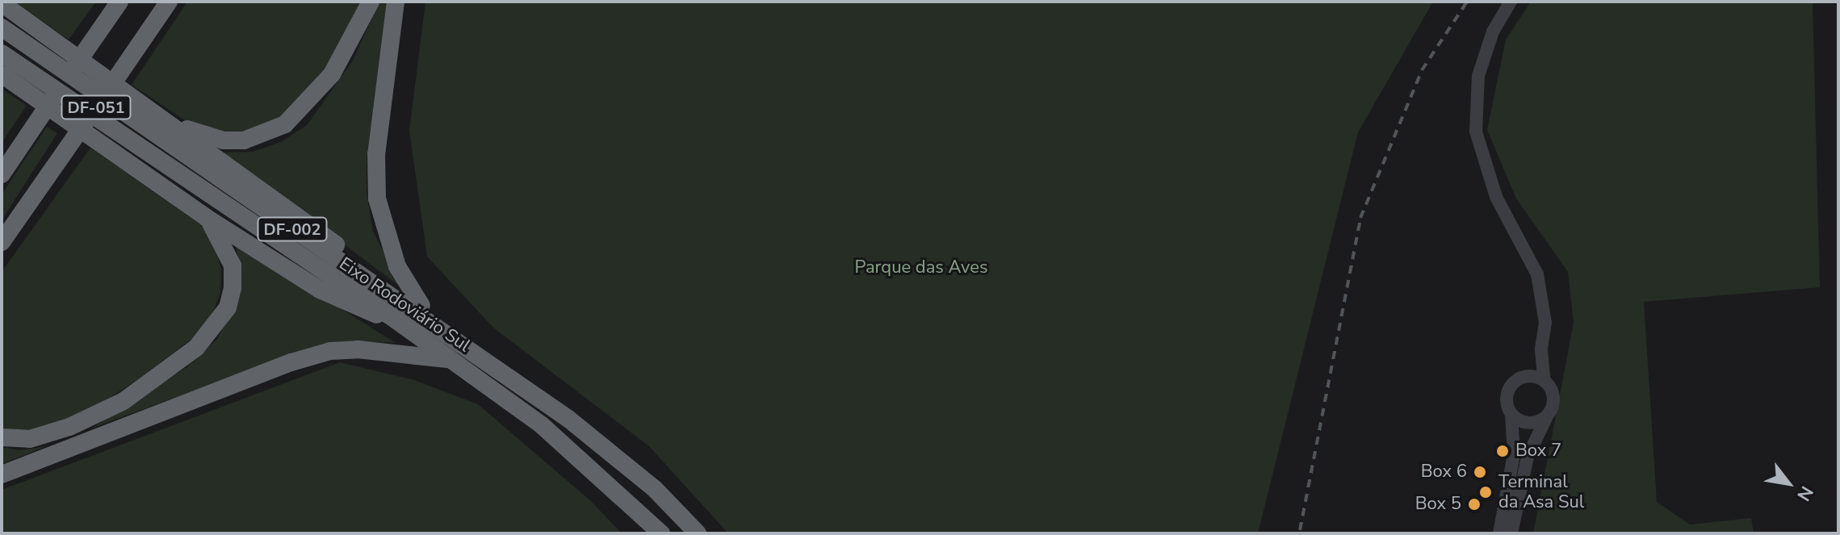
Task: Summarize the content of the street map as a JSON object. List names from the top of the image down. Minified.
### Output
{"streets":{"highway":["DF-051","DF-002","Eixo Rodoviário Sul"]},"parks":["Parque das Aves"],"places":["Box 7","Box 6","Terminal da Asa Sul","Box 5"],"north":"bottom right"}
